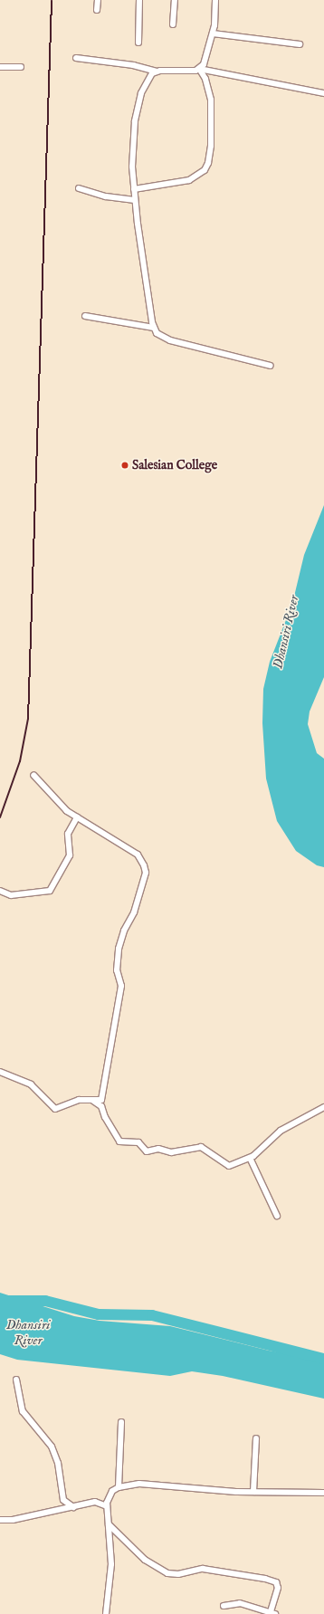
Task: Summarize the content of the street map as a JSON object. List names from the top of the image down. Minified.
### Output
{"water":["Dhansiri River"],"places":["Salesian College"]}
